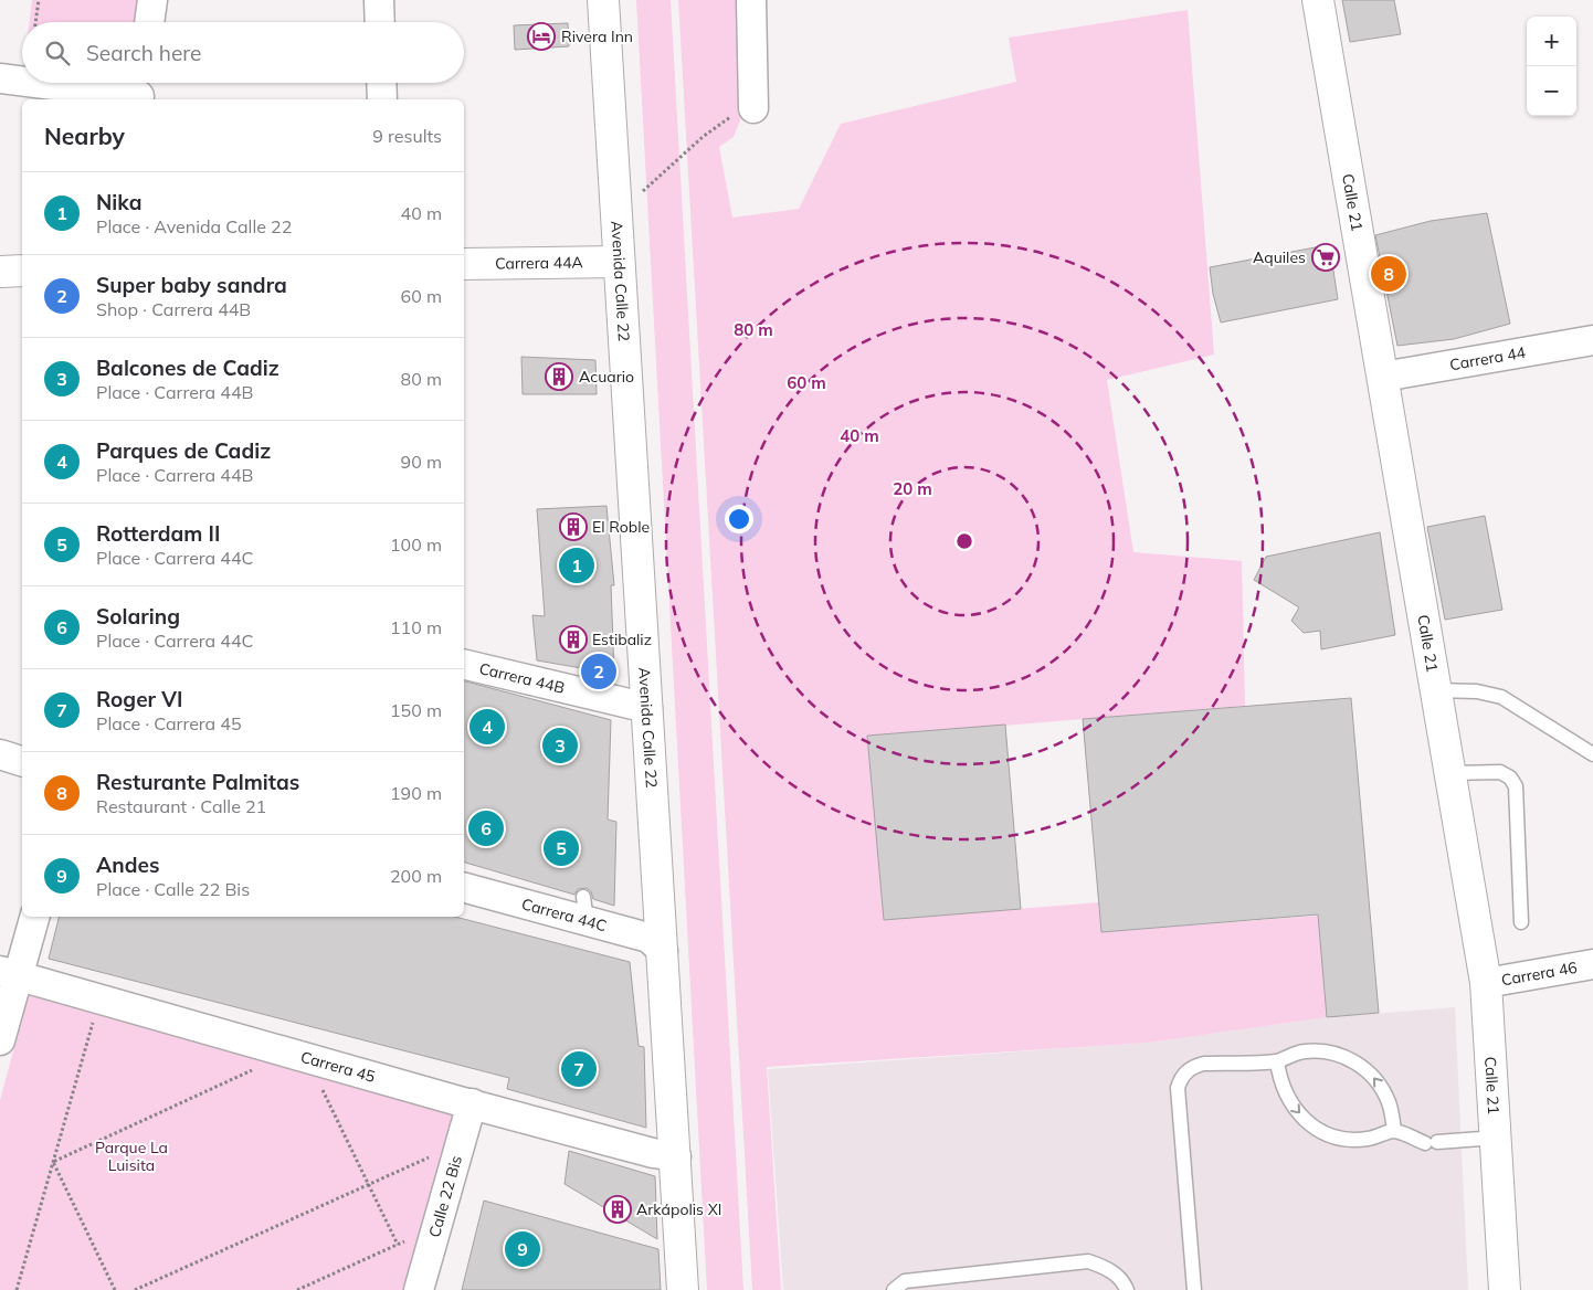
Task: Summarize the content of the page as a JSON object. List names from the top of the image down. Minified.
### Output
{"streets":{"street":["Calle 21","Carrera 44A","Avenida Calle 22","Carrera 44","Carrera 44B","Carrera 44C","Carrera 46","Carrera 45","Calle 22 Bis"]},"crossings":[["Calle 21","Carrera 44"],["Calle 21","Carrera 46"],["Carrera 44A","Avenida Calle 22"],["Avenida Calle 22","Carrera 44B"],["Avenida Calle 22","Carrera 44C"],["Avenida Calle 22","Carrera 45"],["Carrera 45","Calle 22 Bis"]],"parks":["Parque La Luisita"],"places":{"hotel":["Rivera Inn"],"supermarket":["Aquiles"],"building":["Acuario","El Roble","Estibaliz","Arkápolis XI"]},"page":{"map_buttons":["+","−"],"search":"Search here","heading":["Nearby","9 results"],"list":[{"mark":"1","name":"Nika","note":"Place · Avenida Calle 22","value":"40 m"},{"mark":"2","name":"Super baby sandra","note":"Shop · Carrera 44B","value":"60 m"},{"mark":"3","name":"Balcones de Cadiz","note":"Place · Carrera 44B","value":"80 m"},{"mark":"4","name":"Parques de Cadiz","note":"Place · Carrera 44B","value":"90 m"},{"mark":"5","name":"Rotterdam II","note":"Place · Carrera 44C","value":"100 m"},{"mark":"6","name":"Solaring","note":"Place · Carrera 44C","value":"110 m"},{"mark":"7","name":"Roger VI","note":"Place · Carrera 45","value":"150 m"},{"mark":"8","name":"Resturante Palmitas","note":"Restaurant · Calle 21","value":"190 m"},{"mark":"9","name":"Andes","note":"Place · Calle 22 Bis","value":"200 m"}],"pins":["8","1","2","4","3","6","5","7","9"]},"rings":["80 m","60 m","40 m","20 m"]}
